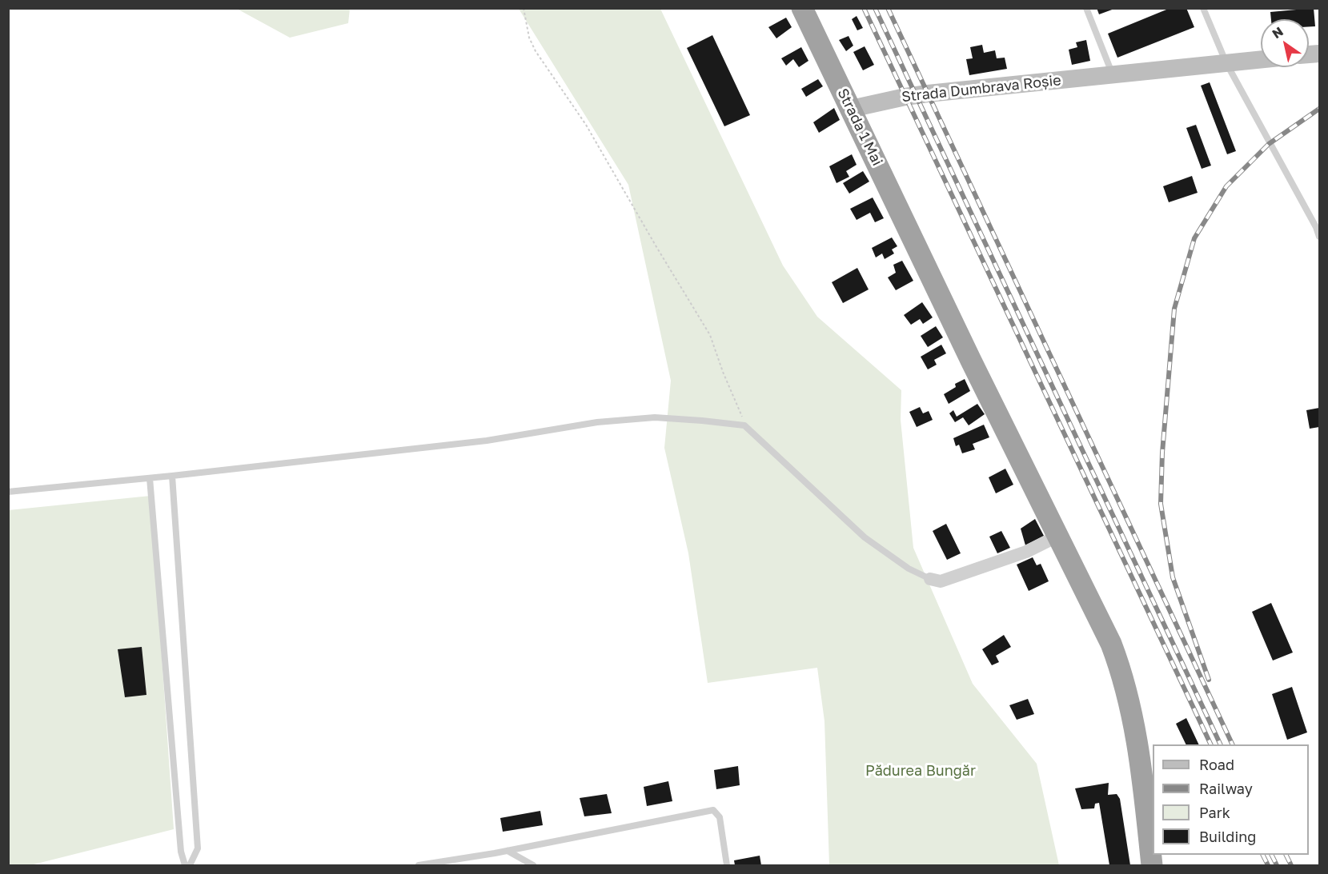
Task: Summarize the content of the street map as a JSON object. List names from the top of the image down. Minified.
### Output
{"streets":{"highway":["Strada 1 Mai"],"main road":["Strada Dumbrava Roșie"]},"crossings":[["Strada Dumbrava Roșie","Strada 1 Mai"]],"parks":["Pădurea Bungăr"],"legend":["Road","Railway","Park","Building"],"north":"top left"}
